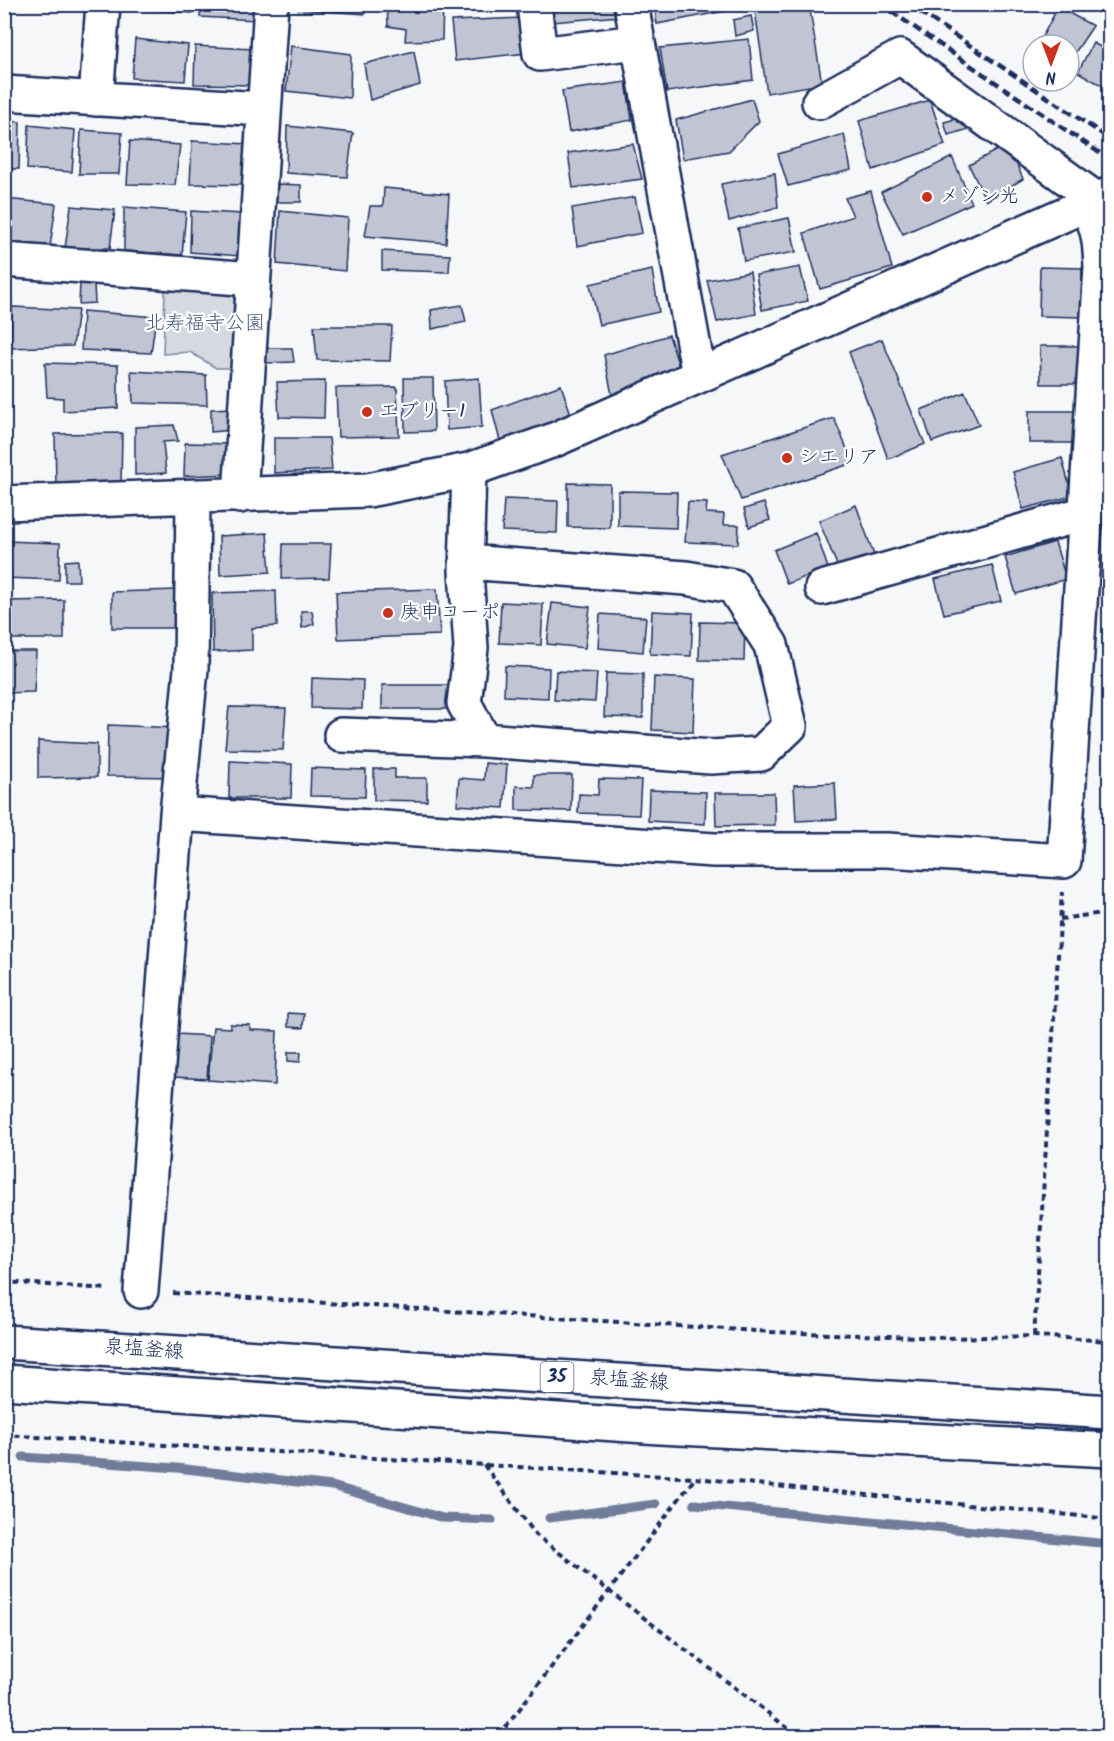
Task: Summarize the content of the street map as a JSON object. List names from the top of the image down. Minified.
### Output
{"streets":{"street":["泉塩釜線","35"]},"parks":["北寿福寺公園"],"places":["メゾン光","エブリー1","シエリア","庚申コーポ"],"north":"bottom"}
